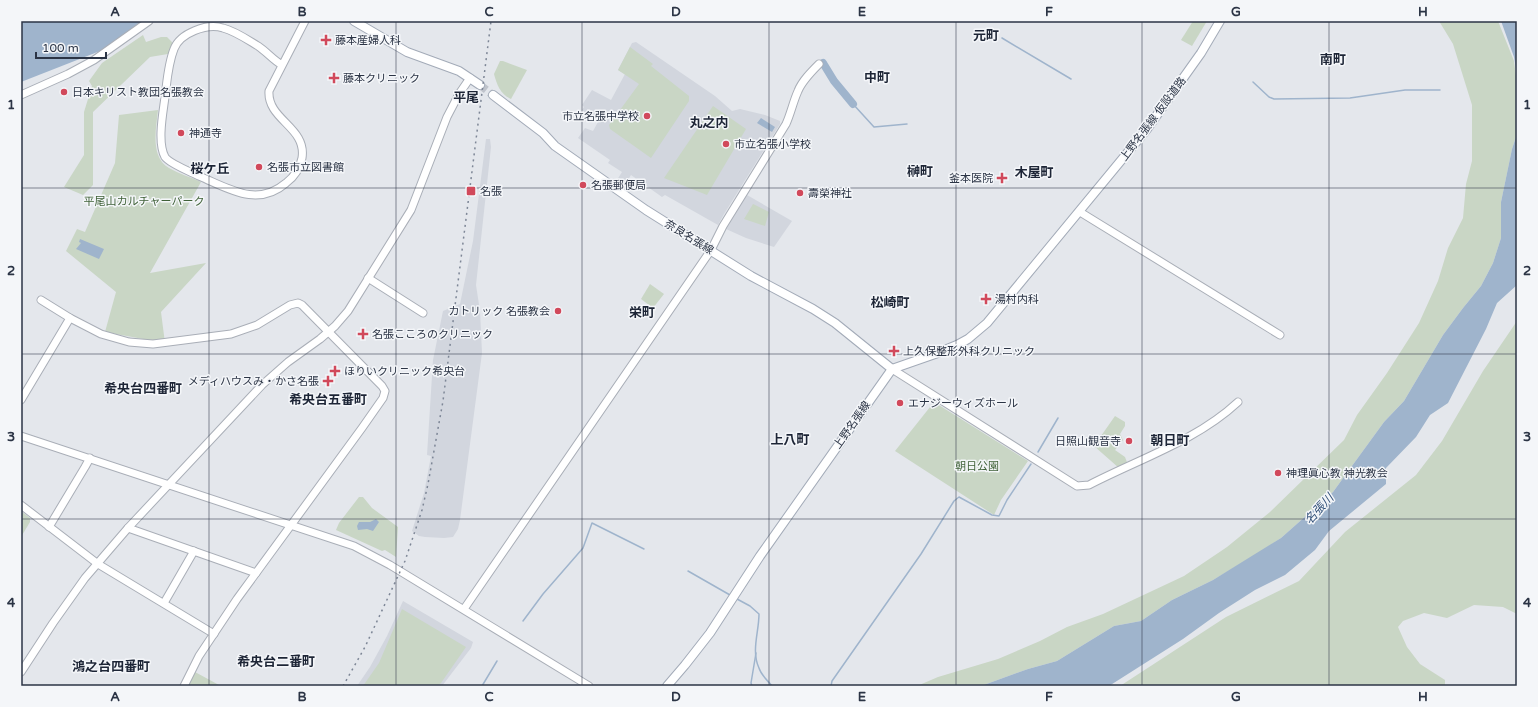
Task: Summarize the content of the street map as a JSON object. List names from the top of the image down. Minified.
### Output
{"streets":{"main road":["上野名張線 仮設道路","奈良名張線","上野名張線"]},"crossings":[["奈良名張線","上野名張線"]],"districts":["元町","南町","中町","平尾","丸之内","桜ケ丘","榊町","木屋町","松崎町","栄町","希央台四番町","希央台五番町","上八町","朝日町","希央台二番町","鴻之台四番町"],"water":["名張川"],"parks":["平尾山カルチャーパーク","朝日公園"],"places":{"health":["藤本産婦人科","藤本クリニック","釜本医院","湯村内科","名張こころのクリニック","上久保整形外科クリニック","ほりいクリニック希央台","メディハウスみ・かさ名張"],"other":["日本キリスト教団名張教会","市立名張中学校","神通寺","市立名張小学校","名張市立図書館","名張郵便局","壽榮神社","カトリック 名張教会","エナジーウィズホール","日照山観音寺","神理眞心教 神光教会"],"transit":["名張"]},"scale_bar":"100 m","grid":{"columns":["A","B","C","D","E","F","G","H"],"rows":["1","2","3","4"]}}
